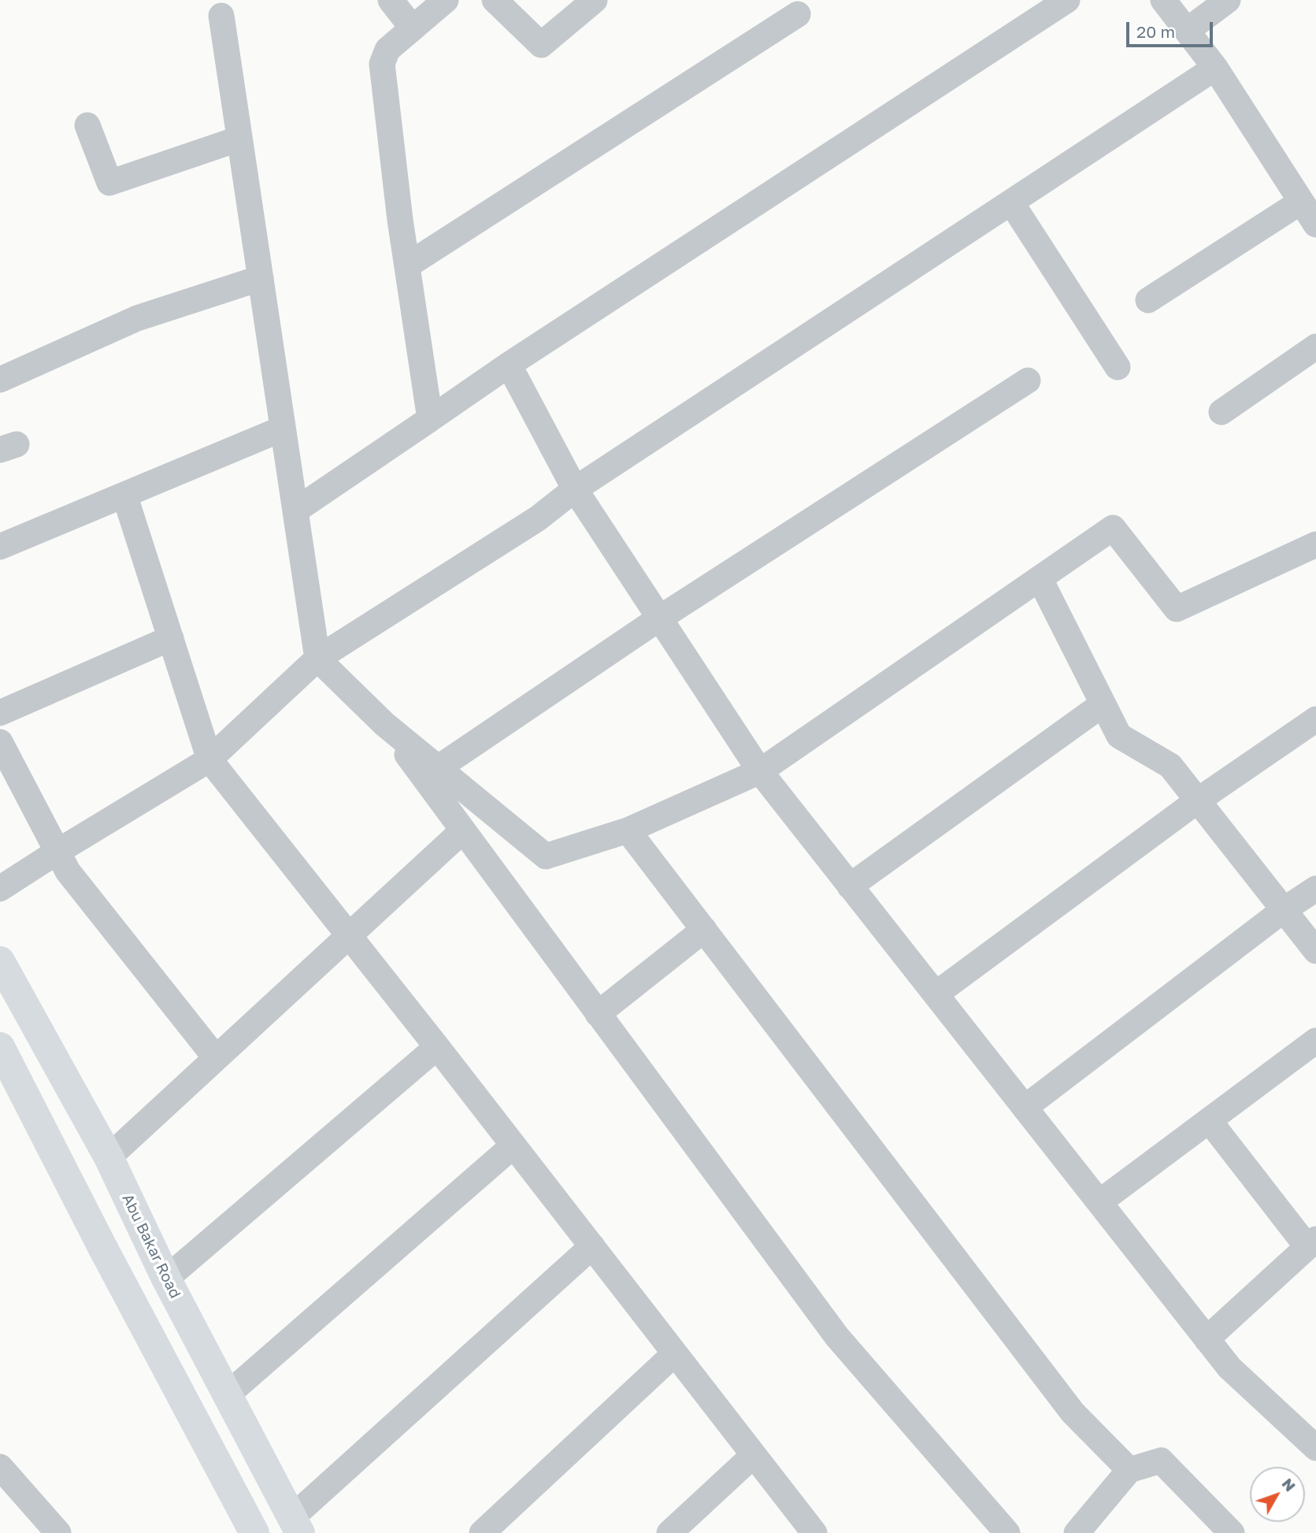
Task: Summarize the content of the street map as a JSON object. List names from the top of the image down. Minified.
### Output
{"streets":{"main road":["Abu Bakar Road"]},"scale_bar":"20 m","north":"top right"}
